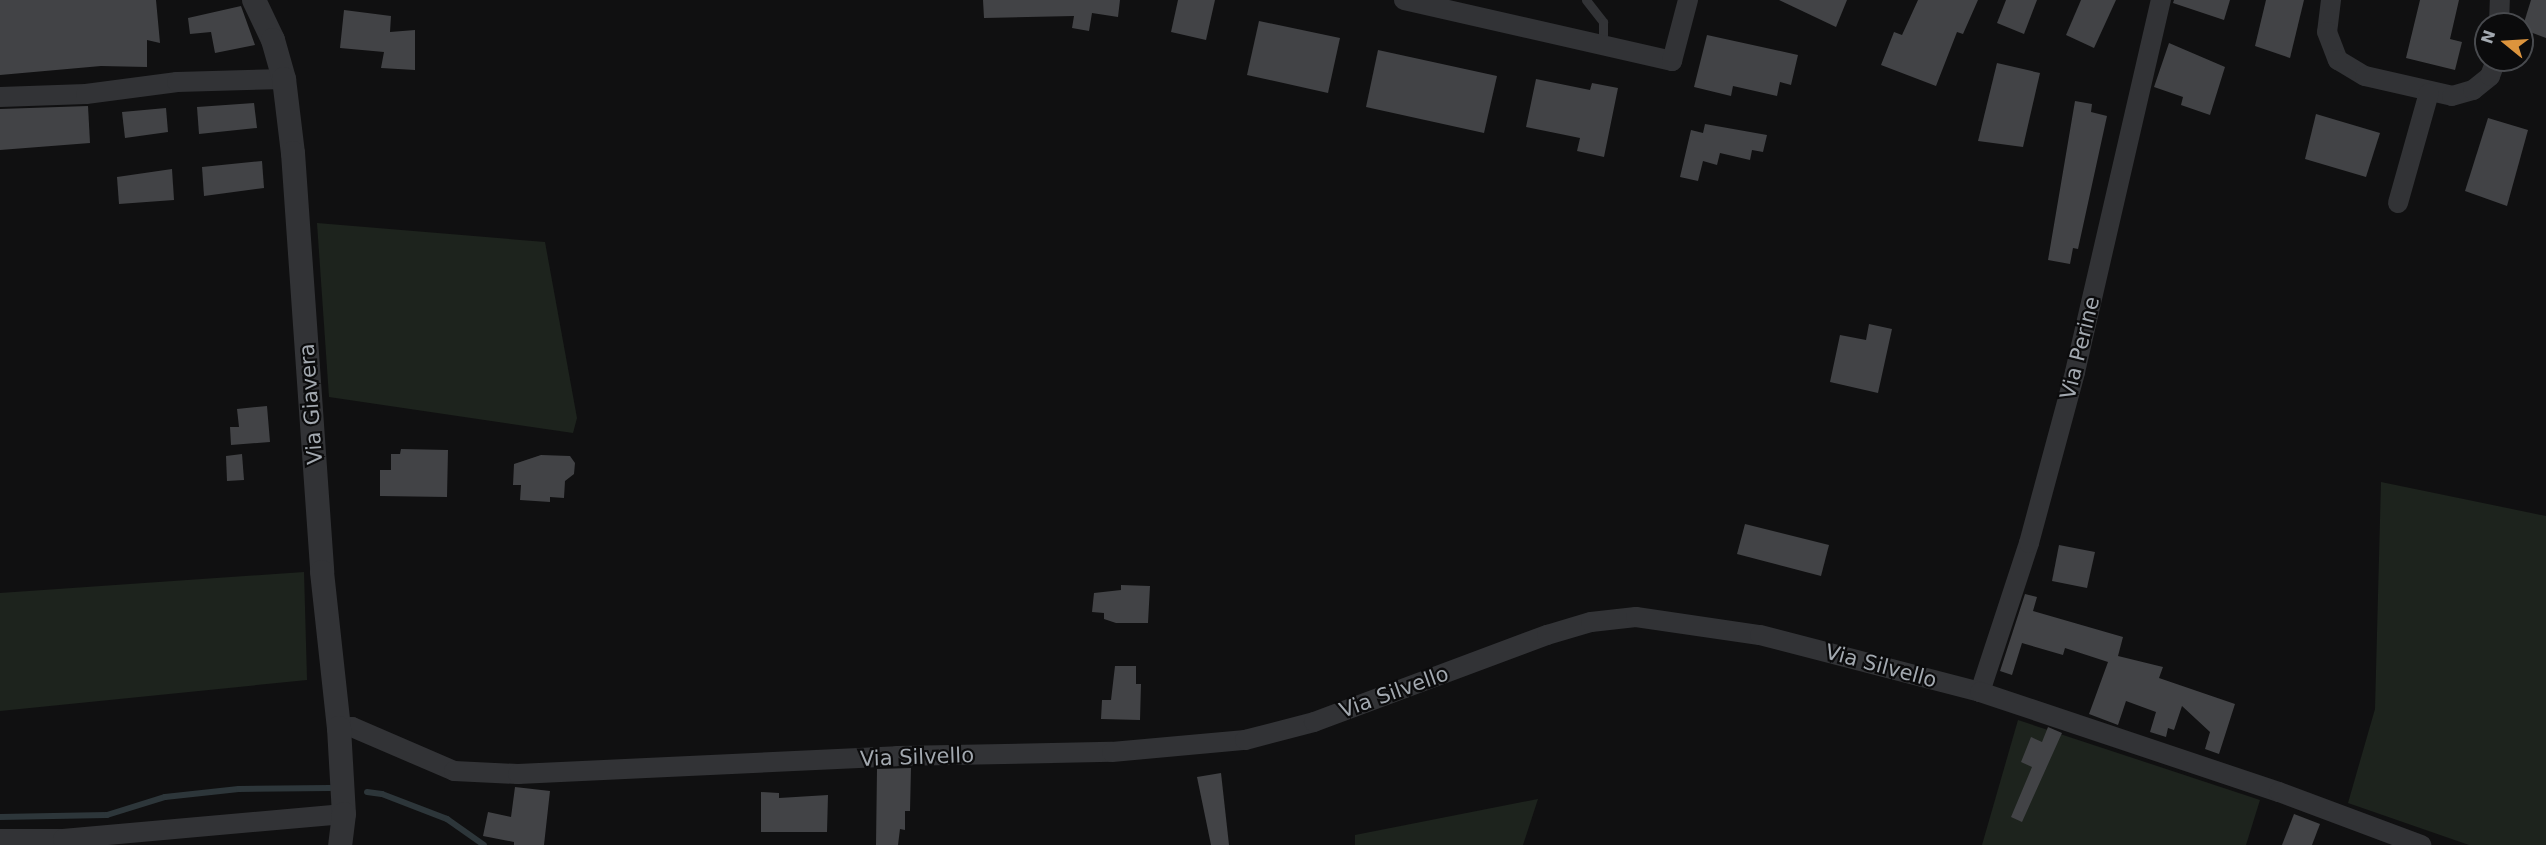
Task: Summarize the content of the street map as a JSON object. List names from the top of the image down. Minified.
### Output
{"streets":{"street":["Via Perine","Via Giavera","Via Silvello"]},"crossings":[["Via Perine","Via Silvello"],["Via Giavera","Via Silvello"]],"north":"left"}
